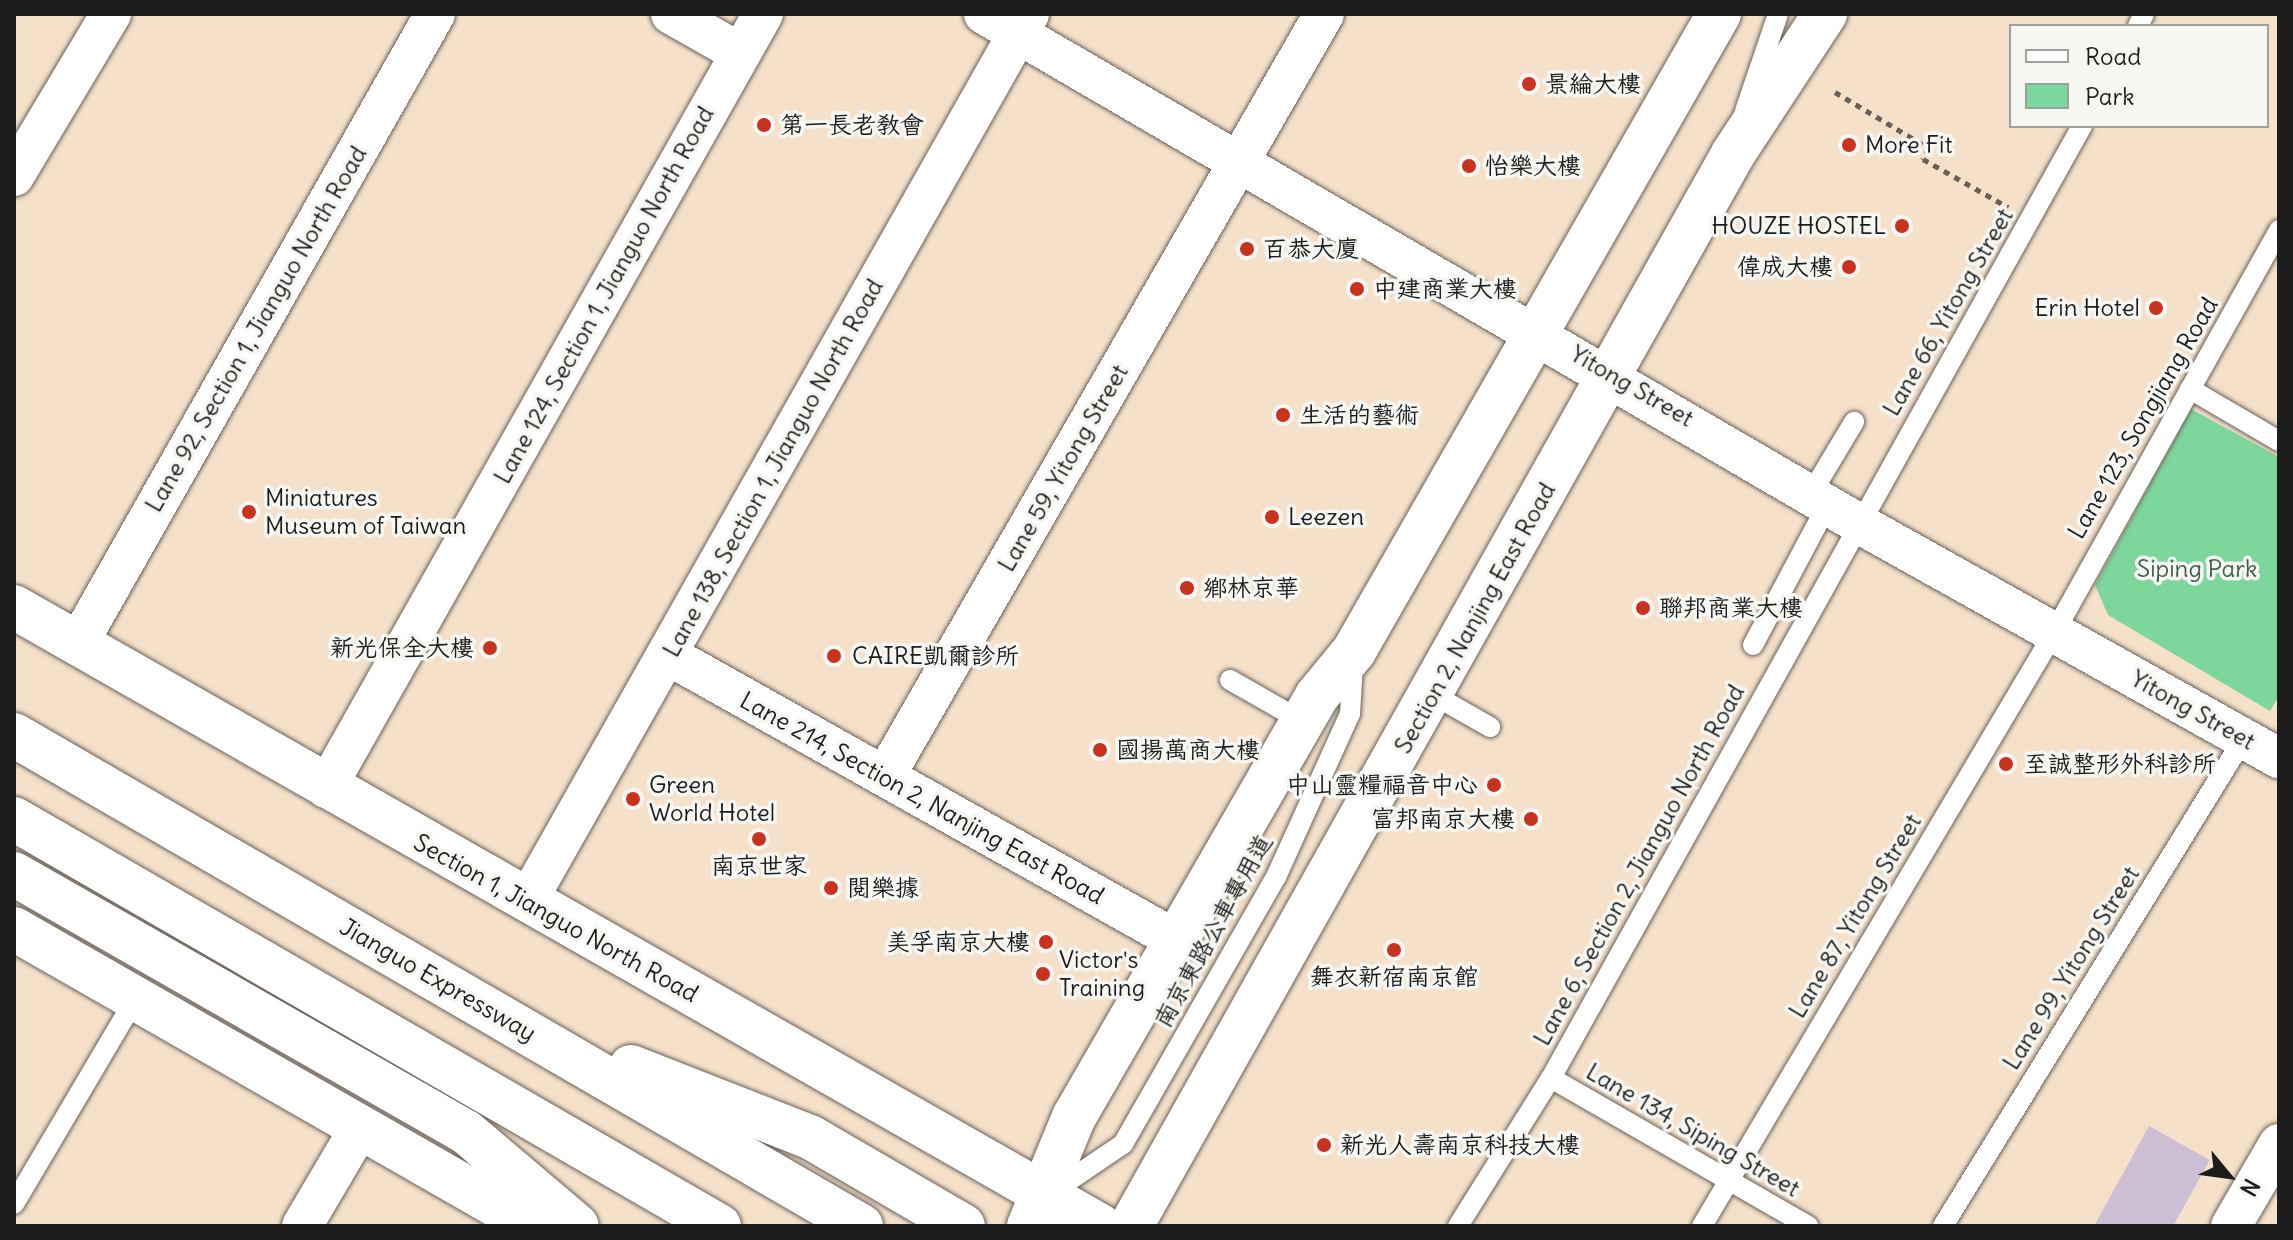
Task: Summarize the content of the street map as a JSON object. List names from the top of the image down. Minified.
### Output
{"streets":{"main road":["Section 2, Nanjing East Road","Section 1, Jianguo North Road","Jianguo Expressway"],"street":["Lane 124, Section 1, Jianguo North Road","Lane 92, Section 1, Jianguo North Road","Yitong Street","Lane 138, Section 1, Jianguo North Road","Lane 59, Yitong Street","Lane 214, Section 2, Nanjing East Road"],"lane":["Lane 66, Yitong Street","Lane 123, Songjiang Road","Lane 6, Section 2, Jianguo North Road","Lane 87, Yitong Street","南京東路公車專用道","Lane 99, Yitong Street","Lane 134, Siping Street"]},"crossings":[["Lane 124, Section 1, Jianguo North Road","Section 1, Jianguo North Road"],["Lane 66, Yitong Street","Yitong Street"],["Lane 66, Yitong Street","Lane 6, Section 2, Jianguo North Road"],["Lane 92, Section 1, Jianguo North Road","Section 1, Jianguo North Road"],["Yitong Street","Lane 123, Songjiang Road"],["Yitong Street","Lane 138, Section 1, Jianguo North Road"],["Yitong Street","Lane 59, Yitong Street"],["Yitong Street","Section 2, Nanjing East Road"],["Yitong Street","Lane 6, Section 2, Jianguo North Road"],["Yitong Street","Lane 87, Yitong Street"],["Yitong Street","Lane 99, Yitong Street"],["Lane 123, Songjiang Road","Lane 87, Yitong Street"],["Lane 138, Section 1, Jianguo North Road","Lane 214, Section 2, Nanjing East Road"],["Lane 138, Section 1, Jianguo North Road","Section 1, Jianguo North Road"],["Lane 59, Yitong Street","Lane 214, Section 2, Nanjing East Road"],["Lane 6, Section 2, Jianguo North Road","Lane 134, Siping Street"],["Lane 87, Yitong Street","Lane 134, Siping Street"],["Section 1, Jianguo North Road","南京東路公車專用道"]],"parks":["Siping Park"],"places":["景綸大樓","第一長老教會","More Fit","怡樂大樓","HOUZE HOSTEL","百恭大廈","偉成大樓","中建商業大樓","Erin Hotel","生活的藝術","Miniatures Museum of Taiwan","Leezen","鄉林京華","聯邦商業大樓","新光保全大樓","CAIRE凱爾診所","國揚萬商大樓","至誠整形外科診所","中山靈糧福音中心","Green World Hotel","富邦南京大樓","南京世家","閱樂據","美孚南京大樓","舞衣新宿南京館","Victor's Training","新光人壽南京科技大樓"],"legend":["Road","Park"],"north":"bottom right"}
